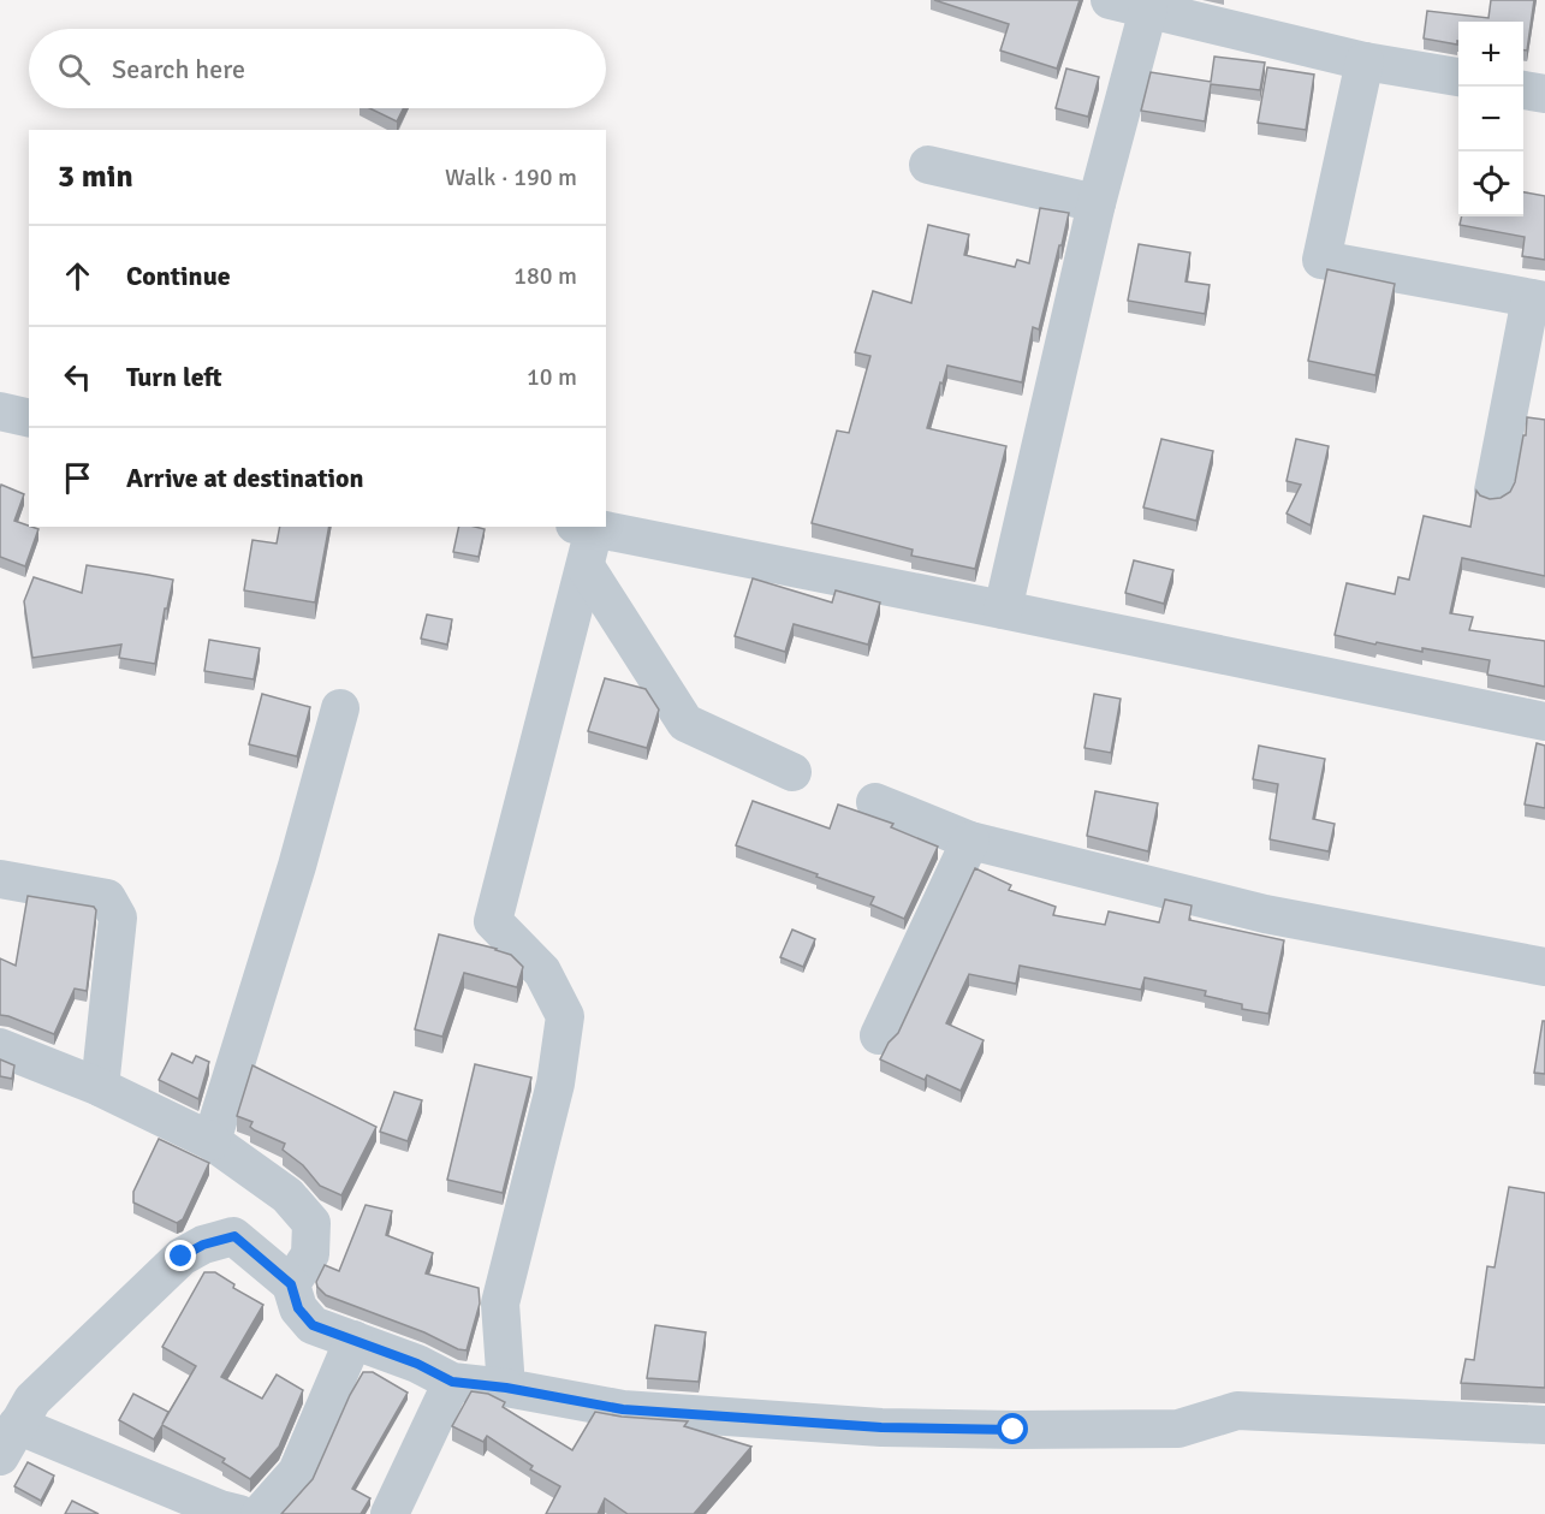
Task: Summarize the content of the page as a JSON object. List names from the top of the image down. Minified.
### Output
{"page":{"map_buttons":["+","−"],"search":"Search here","heading":["3 min","Walk · 190 m"],"list":[["Continue","180 m"],["Turn left","10 m"],"Arrive at destination"]}}
